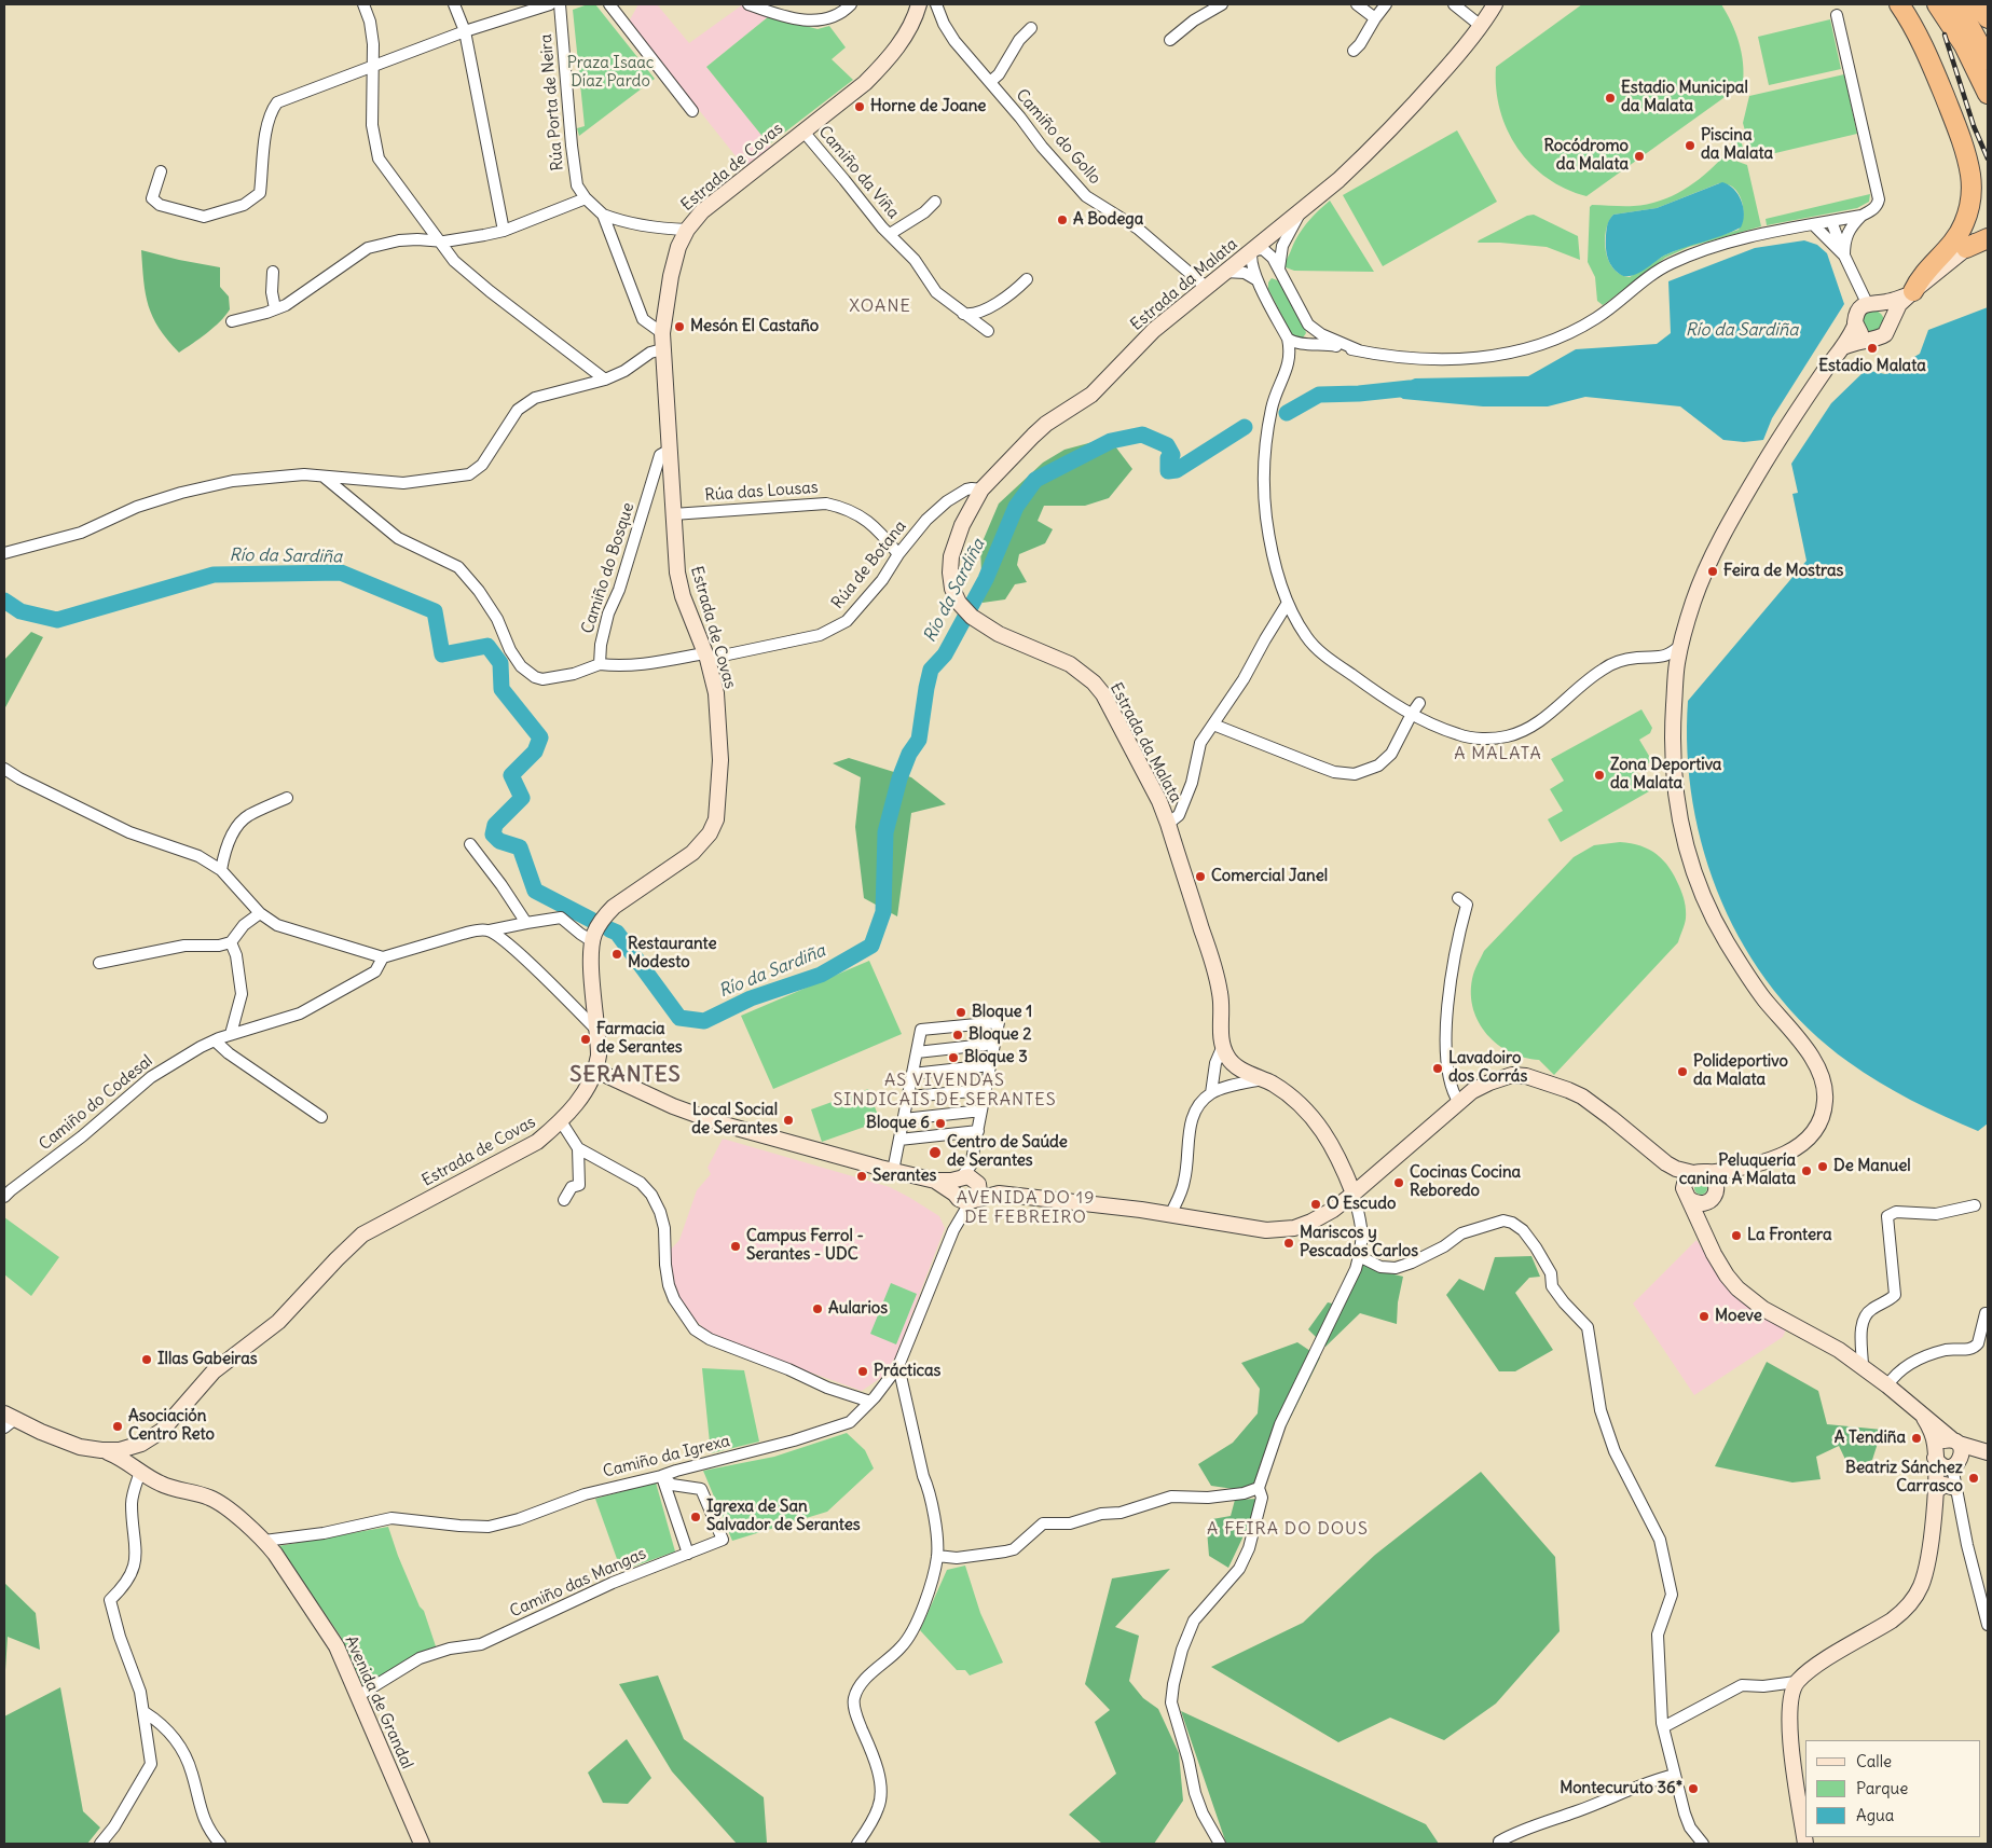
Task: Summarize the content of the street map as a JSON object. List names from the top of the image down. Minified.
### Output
{"streets":{"main road":["Estrada de Covas","Estrada da Malata","Avenida de Grandal"],"street":["Rúa Porta de Neira","Camiño do Gollo","Camiño da Viña","Rúa das Lousas","Rúa de Botana","Camiño do Bosque","Camiño do Codesal","Camiño da Igrexa","Camiño das Mangas"]},"crossings":[["Rúa Porta de Neira","Estrada de Covas"],["Camiño do Gollo","Estrada da Malata"],["Estrada de Covas","Camiño da Viña"],["Estrada de Covas","Rúa das Lousas"],["Estrada de Covas","Rúa de Botana"],["Estrada de Covas","Camiño do Bosque"],["Estrada de Covas","Avenida de Grandal"],["Estrada da Malata","Rúa de Botana"],["Rúa das Lousas","Rúa de Botana"],["Camiño da Igrexa","Camiño das Mangas"],["Camiño da Igrexa","Avenida de Grandal"],["Camiño das Mangas","Avenida de Grandal"]],"districts":["XOANE","A MALATA","SERANTES","AS VIVENDAS SINDICAIS DE SERANTES","AVENIDA DO 19 DE FEBREIRO","A FEIRA DO DOUS"],"water":["Río da Sardiña"],"parks":["Praza Isaac Díaz Pardo"],"places":["Estadio Municipal da Malata","Horne de Joane","Piscina da Malata","Rocódromo da Malata","A Bodega","Mesón El Castaño","Estadio Malata","Feira de Mostras","Zona Deportiva da Malata","Comercial Janel","Restaurante Modesto","Bloque 1","Bloque 2","Farmacia de Serantes","Bloque 3","Lavadoiro dos Corrás","Polideportivo da Malata","Local Social de Serantes","Bloque 6","Centro de Saúde de Serantes","De Manuel","Peluquería canina A Malata","Serantes","Cocinas Cocina Reboredo","O Escudo","La Frontera","Mariscos y Pescados Carlos","Campus Ferrol - Serantes - UDC","Aularios","Moeve","Illas Gabeiras","Prácticas","Asociación Centro Reto","A Tendiña","Beatriz Sánchez Carrasco","Igrexa de San Salvador de Serantes","Montecuruto 36*"],"legend":["Calle","Parque","Agua"]}
